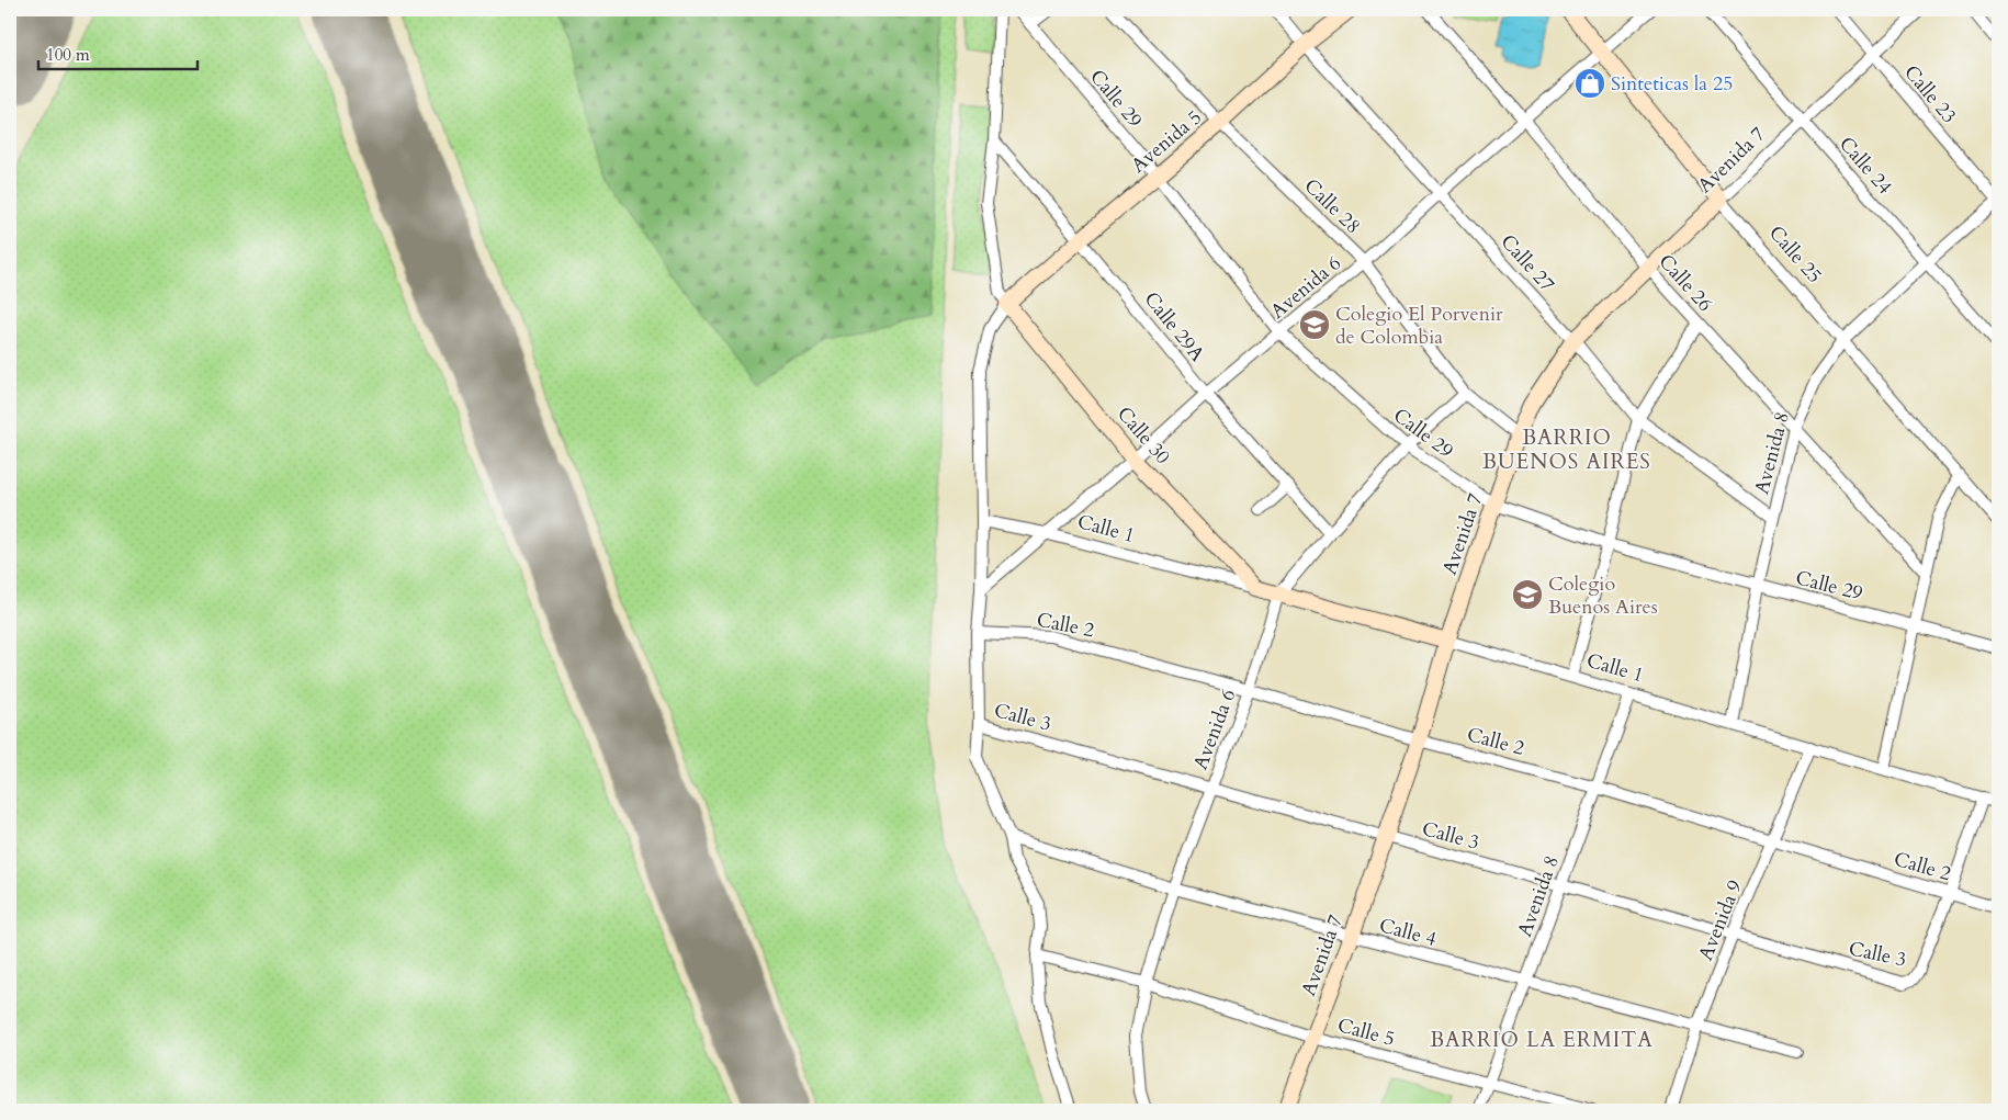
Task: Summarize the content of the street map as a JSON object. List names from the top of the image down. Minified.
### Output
{"streets":{"street":["Calle 23","Calle 29","Avenida 5","Avenida 7","Calle 24","Calle 28","Calle 25","Calle 27","Calle 26","Avenida 6","Calle 29A","Calle 30","Avenida 8","Calle 1","Calle 2","Calle 3","Avenida 9","Calle 4","Calle 5"]},"crossings":[["Calle 23","Avenida 7"],["Calle 23","Avenida 8"],["Calle 29","Avenida 5"],["Calle 29","Avenida 7"],["Calle 29","Avenida 6"],["Calle 29","Avenida 8"],["Avenida 5","Calle 28"],["Avenida 5","Calle 27"],["Avenida 5","Calle 29A"],["Avenida 5","Calle 30"],["Avenida 7","Calle 24"],["Avenida 7","Calle 28"],["Avenida 7","Calle 25"],["Avenida 7","Calle 27"],["Avenida 7","Calle 26"],["Avenida 7","Calle 1"],["Avenida 7","Calle 2"],["Avenida 7","Calle 3"],["Avenida 7","Calle 4"],["Avenida 7","Calle 5"],["Calle 24","Avenida 8"],["Calle 28","Avenida 6"],["Calle 25","Avenida 6"],["Calle 25","Avenida 8"],["Calle 27","Avenida 6"],["Calle 27","Avenida 8"],["Calle 26","Avenida 6"],["Calle 26","Avenida 8"],["Avenida 6","Calle 29A"],["Avenida 6","Calle 30"],["Avenida 6","Calle 1"],["Avenida 6","Calle 2"],["Avenida 6","Calle 3"],["Avenida 6","Calle 4"],["Avenida 6","Calle 5"],["Calle 30","Calle 1"],["Avenida 8","Calle 1"],["Avenida 8","Calle 2"],["Avenida 8","Calle 3"],["Avenida 8","Calle 4"],["Avenida 8","Calle 5"],["Calle 1","Avenida 9"],["Calle 2","Calle 3"],["Calle 2","Avenida 9"],["Calle 3","Avenida 9"],["Avenida 9","Calle 4"]],"districts":["BARRIO BUENOS AIRES","BARRIO LA ERMITA"],"places":{"shop":["Sinteticas la 25"],"school or university":["Colegio El Porvenir de Colombia","Colegio Buenos Aires"]},"scale_bar":"100 m"}
